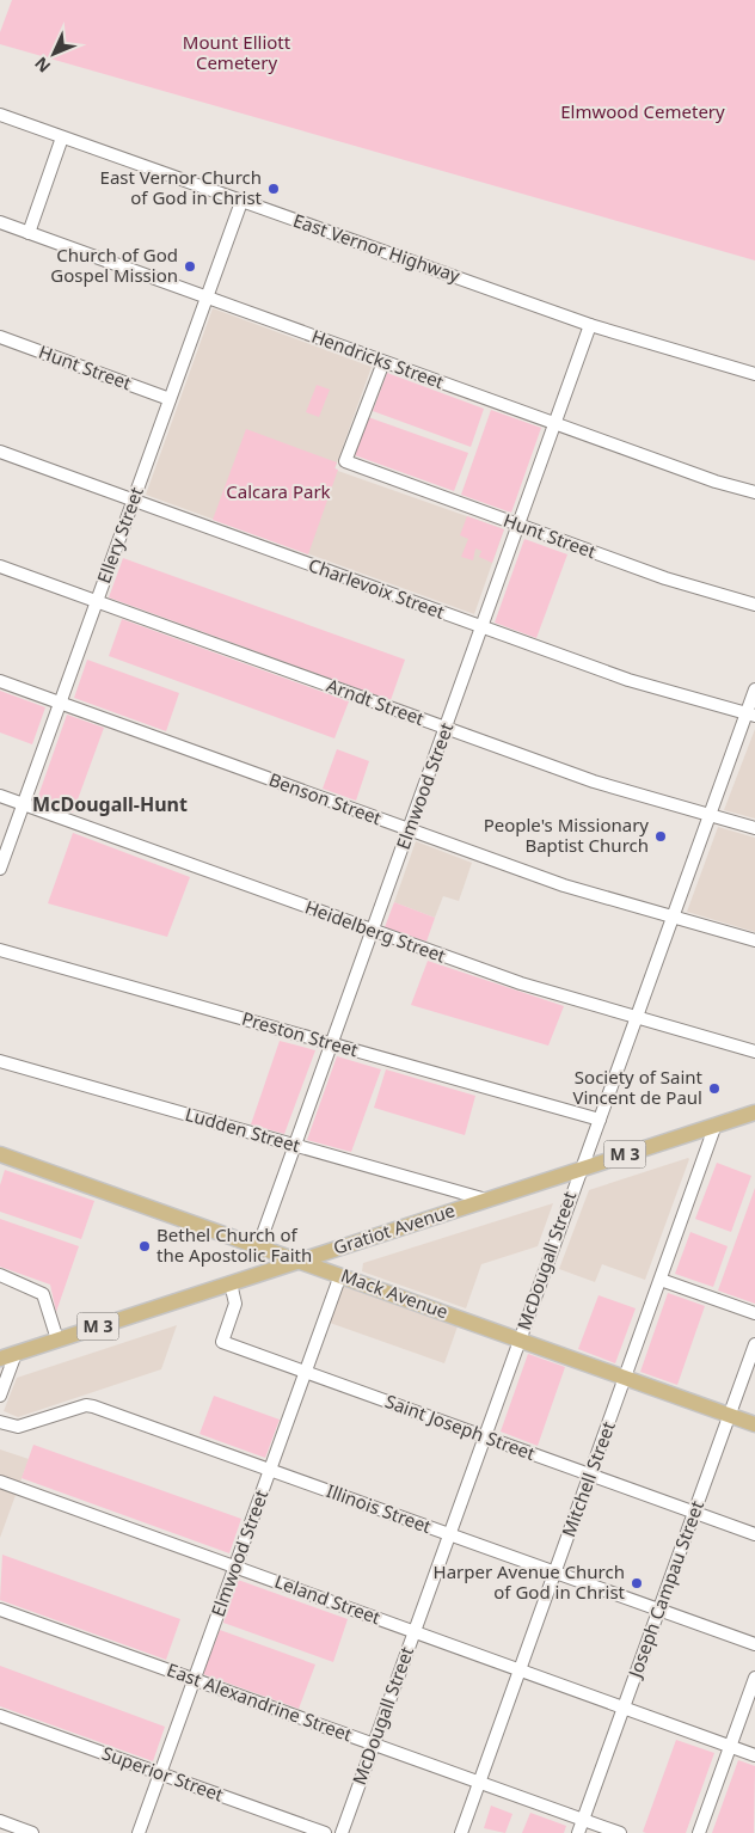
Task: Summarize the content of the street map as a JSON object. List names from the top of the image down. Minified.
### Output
{"streets":{"main road":["M 3","Gratiot Avenue","Mack Avenue"],"street":["East Vernor Highway","Hendricks Street","Hunt Street","Ellery Street","Charlevoix Street","Arndt Street","Elmwood Street","Benson Street","Heidelberg Street","Preston Street","Ludden Street","McDougall Street","Saint Joseph Street","Mitchell Street","Illinois Street","Joseph Campau Street","Leland Street","East Alexandrine Street","Superior Street"]},"crossings":[["East Vernor Highway","Ellery Street"],["East Vernor Highway","Elmwood Street"],["Hendricks Street","Hunt Street"],["Hendricks Street","Ellery Street"],["Hendricks Street","Elmwood Street"],["Hunt Street","Ellery Street"],["Hunt Street","Elmwood Street"],["Ellery Street","Charlevoix Street"],["Ellery Street","Arndt Street"],["Ellery Street","Benson Street"],["Ellery Street","Heidelberg Street"],["Charlevoix Street","Elmwood Street"],["Charlevoix Street","McDougall Street"],["Arndt Street","Elmwood Street"],["Arndt Street","McDougall Street"],["Elmwood Street","Benson Street"],["Elmwood Street","Heidelberg Street"],["Elmwood Street","Preston Street"],["Elmwood Street","Ludden Street"],["Elmwood Street","Mack Avenue"],["Elmwood Street","Saint Joseph Street"],["Elmwood Street","Illinois Street"],["Elmwood Street","Leland Street"],["Elmwood Street","East Alexandrine Street"],["Elmwood Street","Superior Street"],["Benson Street","McDougall Street"],["Heidelberg Street","McDougall Street"],["Preston Street","McDougall Street"],["Ludden Street","Gratiot Avenue"],["Gratiot Avenue","McDougall Street"],["Gratiot Avenue","Mack Avenue"],["Gratiot Avenue","Saint Joseph Street"],["Gratiot Avenue","Mitchell Street"],["McDougall Street","Mack Avenue"],["McDougall Street","Saint Joseph Street"],["McDougall Street","Illinois Street"],["McDougall Street","Leland Street"],["McDougall Street","East Alexandrine Street"],["Mack Avenue","Mitchell Street"],["Mack Avenue","Joseph Campau Street"],["Saint Joseph Street","Mitchell Street"],["Saint Joseph Street","Joseph Campau Street"],["Mitchell Street","Illinois Street"],["Mitchell Street","Leland Street"],["Mitchell Street","East Alexandrine Street"],["Illinois Street","Joseph Campau Street"],["Joseph Campau Street","Leland Street"],["Joseph Campau Street","East Alexandrine Street"]],"districts":["McDougall-Hunt"],"parks":["Mount Elliott Cemetery","Elmwood Cemetery","Calcara Park"],"places":["East Vernor Church of God in Christ","Church of God Gospel Mission","People's Missionary Baptist Church","Society of Saint Vincent de Paul","Bethel Church of the Apostolic Faith","Harper Avenue Church of God in Christ"],"north":"bottom left"}
